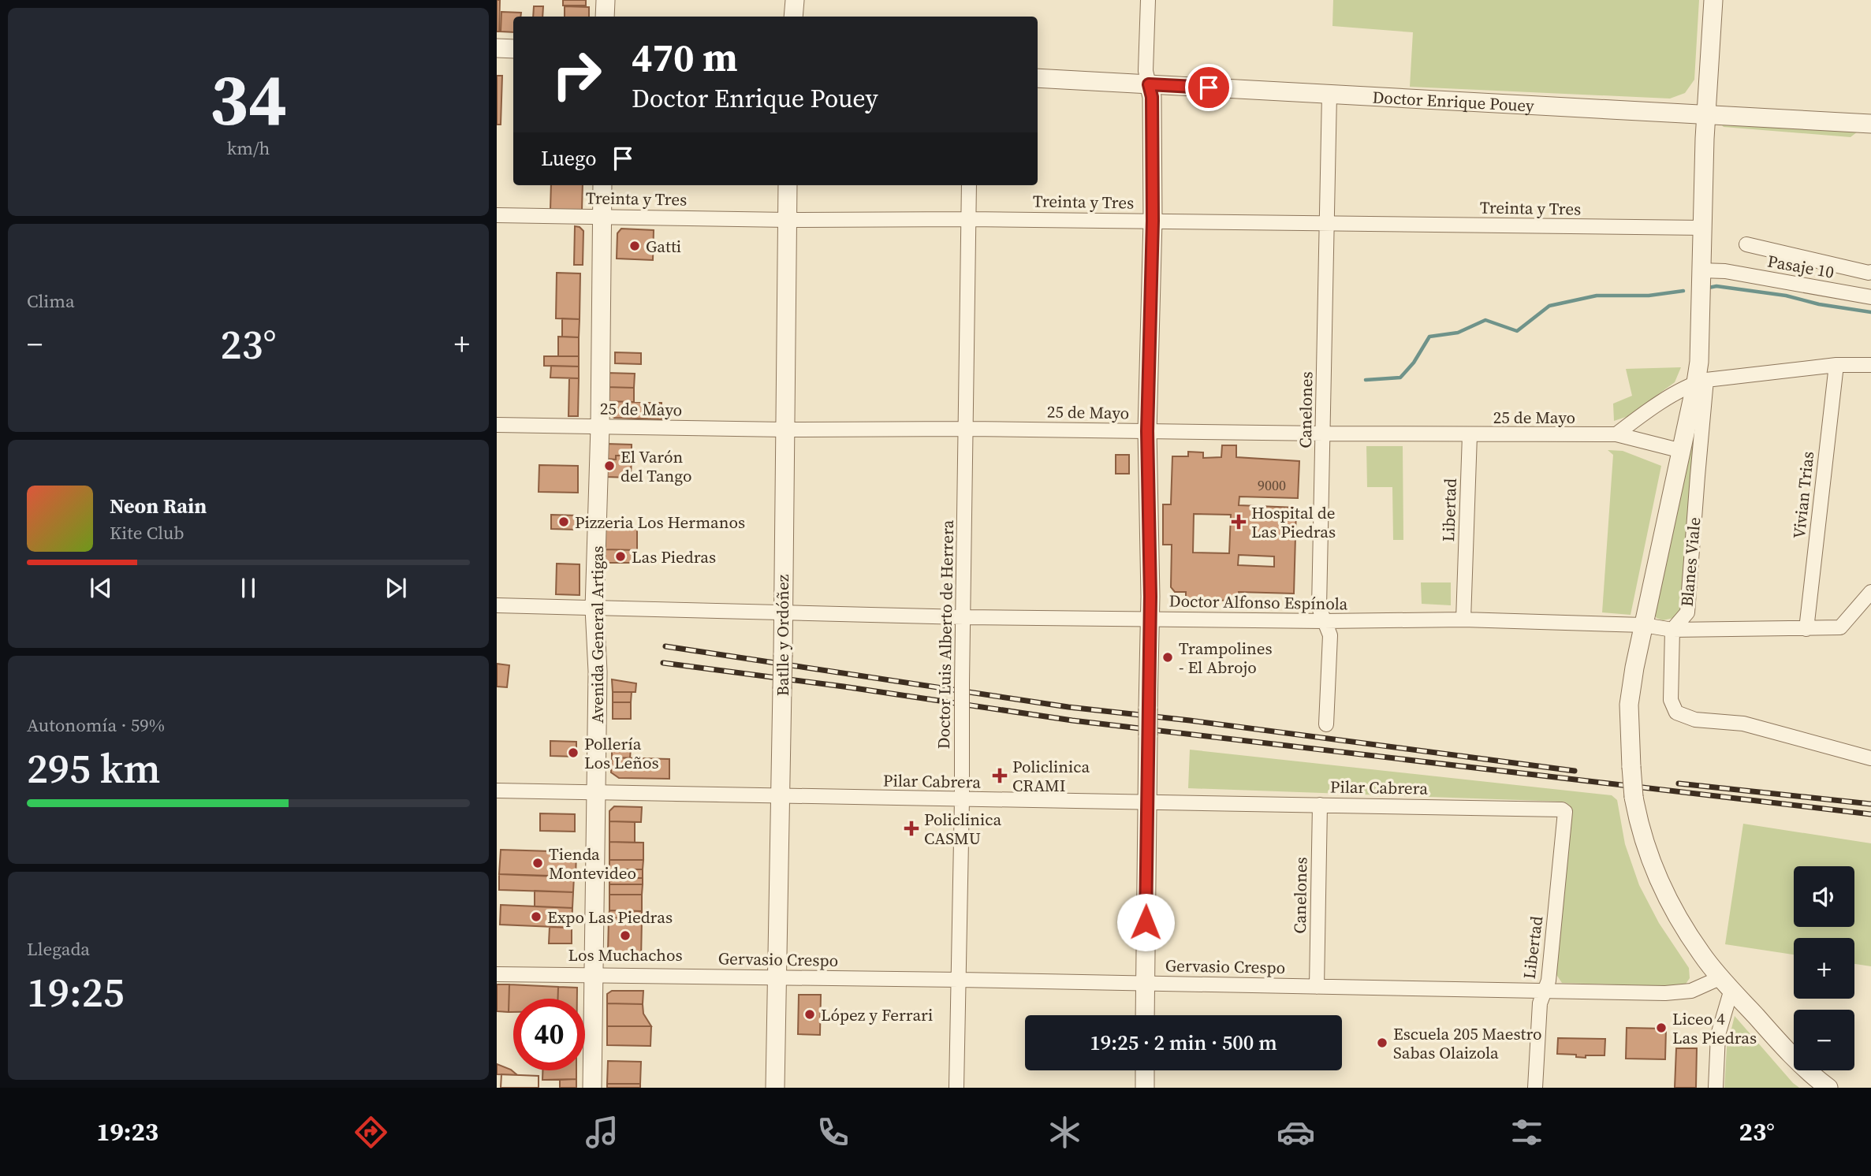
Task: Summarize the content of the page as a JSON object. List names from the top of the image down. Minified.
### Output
{"streets":{"street":["Doctor Enrique Pouey","Treinta y Tres","Pasaje 10","25 de Mayo","Canelones","Vivian Trias","Libertad","Blanes Viale","Doctor Alfonso Espínola","Avenida General Artigas","Doctor Luis Alberto de Herrera","Batlle y Ordóñez","Pilar Cabrera","Gervasio Crespo"]},"crossings":[["Doctor Enrique Pouey","Canelones"],["Treinta y Tres","Canelones"],["Treinta y Tres","Avenida General Artigas"],["Treinta y Tres","Doctor Luis Alberto de Herrera"],["Treinta y Tres","Batlle y Ordóñez"],["25 de Mayo","Canelones"],["25 de Mayo","Libertad"],["25 de Mayo","Avenida General Artigas"],["25 de Mayo","Doctor Luis Alberto de Herrera"],["25 de Mayo","Batlle y Ordóñez"],["Canelones","Doctor Alfonso Espínola"],["Canelones","Pilar Cabrera"],["Canelones","Gervasio Crespo"],["Vivian Trias","Doctor Alfonso Espínola"],["Libertad","Doctor Alfonso Espínola"],["Libertad","Pilar Cabrera"],["Libertad","Gervasio Crespo"],["Blanes Viale","Doctor Alfonso Espínola"],["Doctor Alfonso Espínola","Avenida General Artigas"],["Doctor Alfonso Espínola","Doctor Luis Alberto de Herrera"],["Doctor Alfonso Espínola","Batlle y Ordóñez"],["Avenida General Artigas","Pilar Cabrera"],["Avenida General Artigas","Gervasio Crespo"],["Doctor Luis Alberto de Herrera","Pilar Cabrera"],["Doctor Luis Alberto de Herrera","Gervasio Crespo"],["Batlle y Ordóñez","Pilar Cabrera"],["Batlle y Ordóñez","Gervasio Crespo"]],"places":{"other":["Gatti","El Varón del Tango","Pizzeria Los Hermanos","Las Piedras","Trampolines - El Abrojo","Pollería Los Leños","Tienda Montevideo","Expo Las Piedras","Los Muchachos","López y Ferrari","Liceo 4 Las Piedras","Escuela 205 Maestro Sabas Olaizola"],"health":["Hospital de Las Piedras","Policlinica CRAMI","Policlinica CASMU"]},"house_numbers":["9000"],"page":{"tile":[["34","km/h"],"Clima",["Autonomía · 59%","295 km"],["Llegada","19:25"]],"turn":["470 m","Doctor Enrique Pouey"],"then":"Luego","heat":["−","23°","+"],"song":["Neon Rain","Kite Club"],"map_buttons":["+","−"],"limit":"40","trip":"19:25 · 2 min · 500 m","tabs":["19:23","23°"]}}
